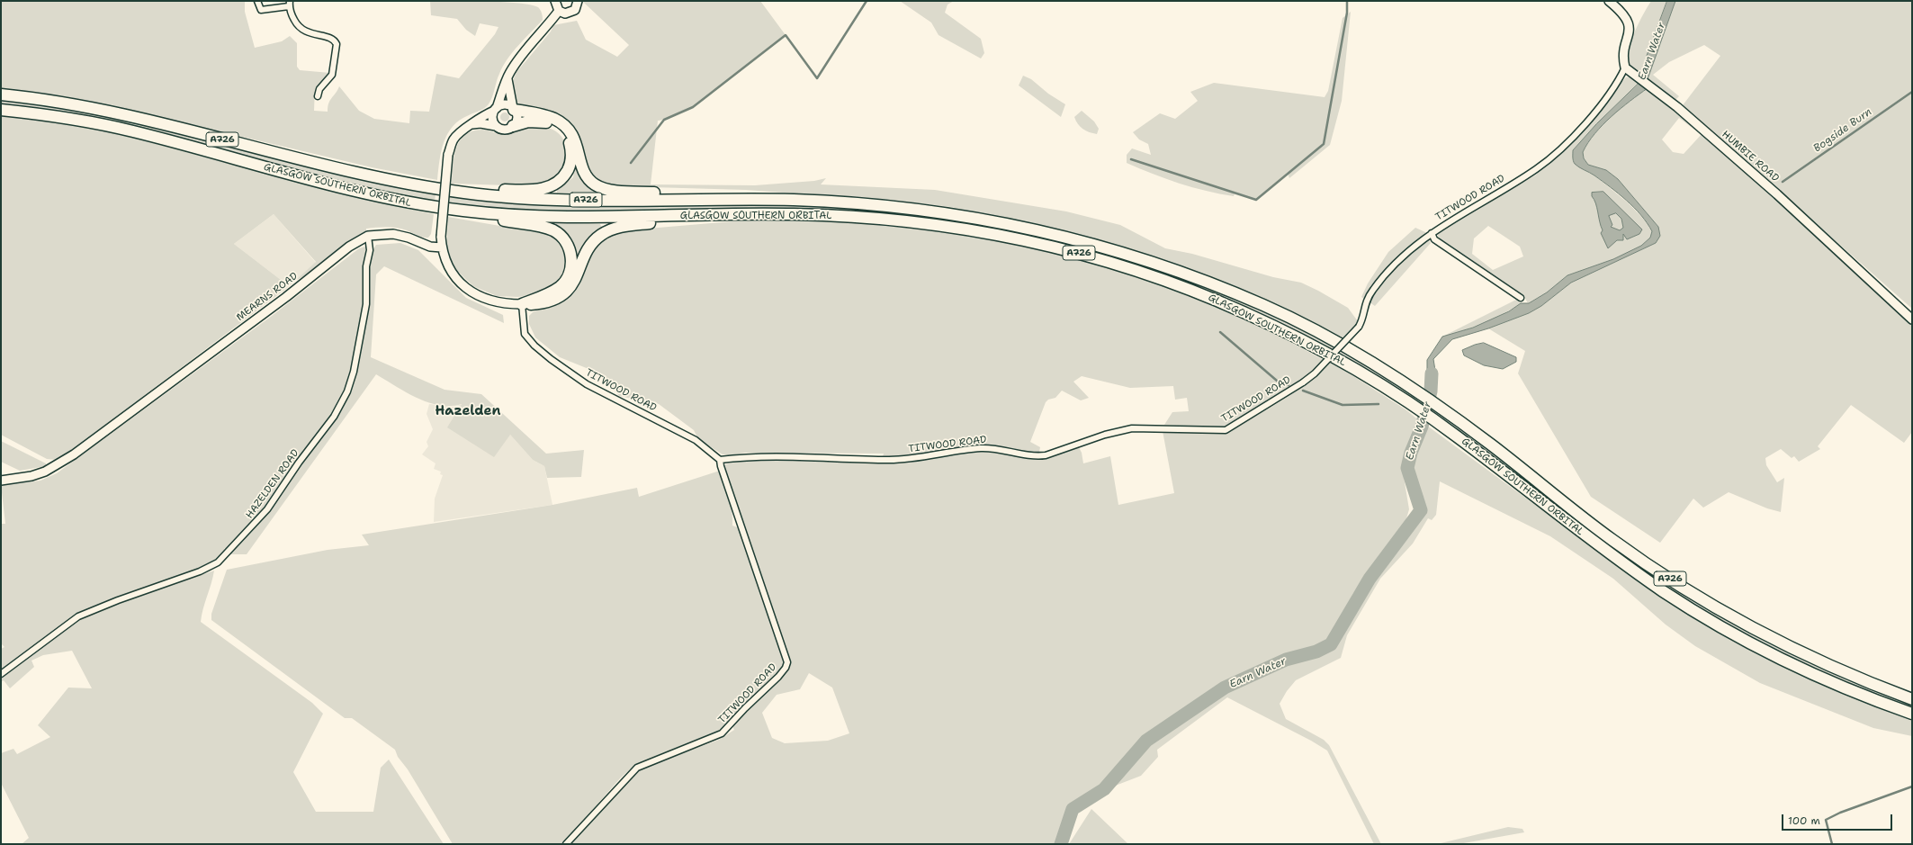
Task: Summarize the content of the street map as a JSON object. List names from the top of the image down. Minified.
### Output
{"streets":{"highway":["A726","GLASGOW SOUTHERN ORBITAL"],"street":["HUMBIE ROAD","TITWOOD ROAD","MEARNS ROAD","HAZELDEN ROAD"]},"crossings":[["HUMBIE ROAD","TITWOOD ROAD"],["MEARNS ROAD","HAZELDEN ROAD"]],"districts":["Hazelden"],"water":["Earn Water","Bogside Burn"],"scale_bar":"100 m"}
